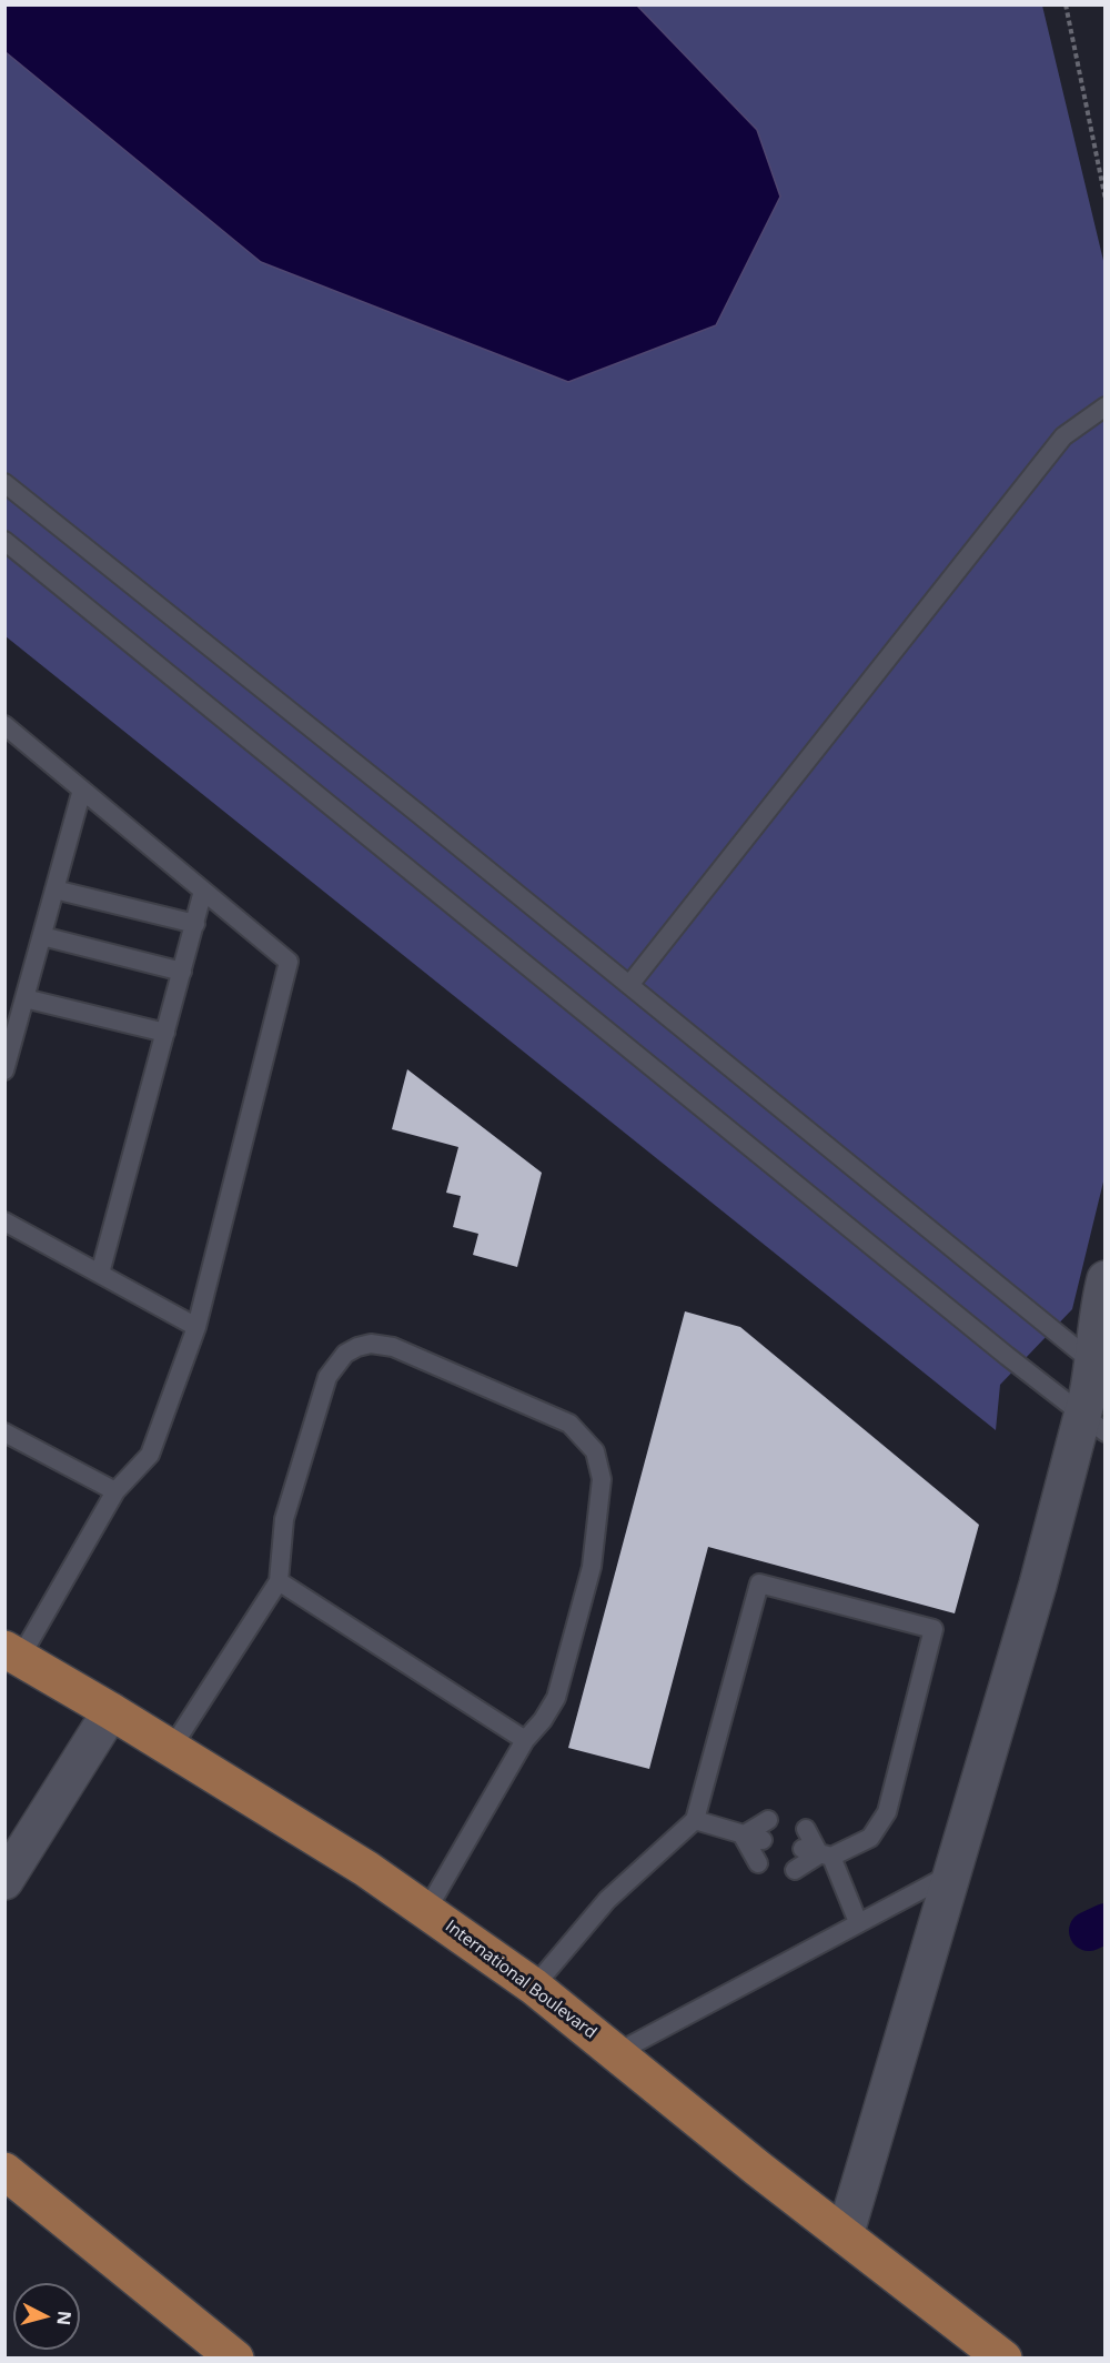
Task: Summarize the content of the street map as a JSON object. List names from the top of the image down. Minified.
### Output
{"streets":{"main road":["International Boulevard"]},"north":"right"}
